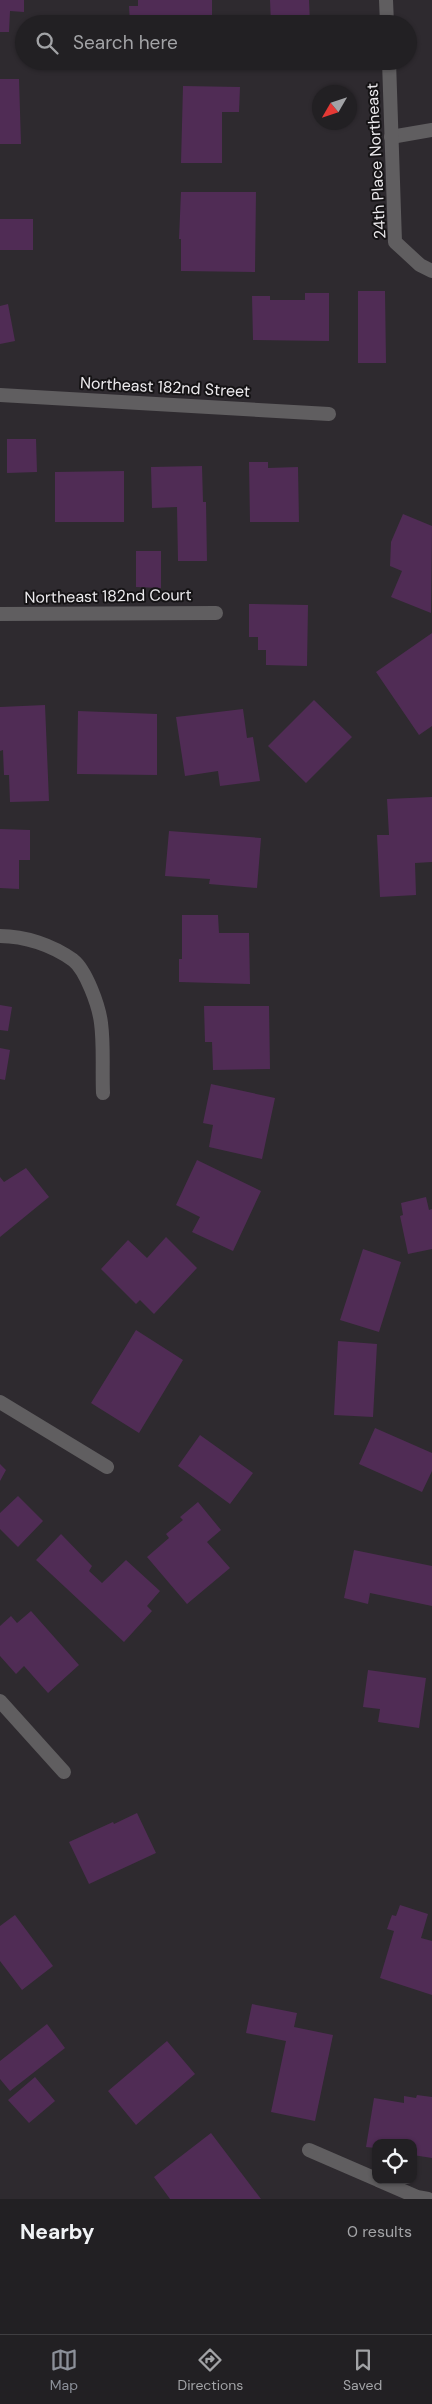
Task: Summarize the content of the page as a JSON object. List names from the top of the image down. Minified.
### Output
{"streets":{"street":["24th Place Northeast","Northeast 182nd Street","Northeast 182nd Court"]},"north":"bottom left","page":{"search":"Search here","heading":["Nearby","0 results"],"nav":["Map","Directions","Saved"]}}
